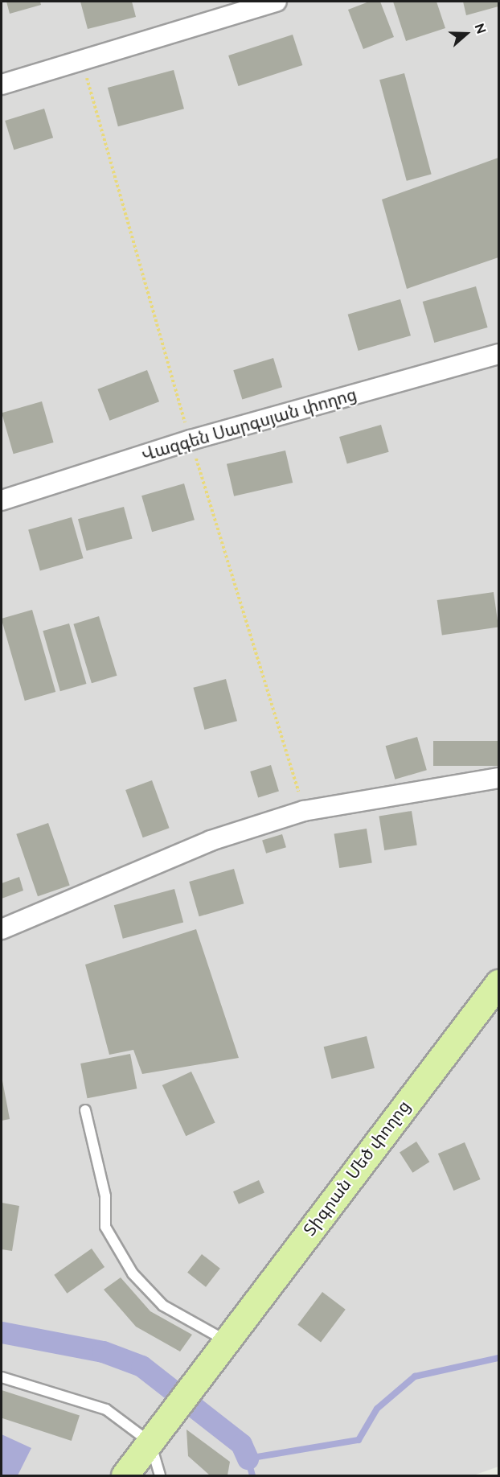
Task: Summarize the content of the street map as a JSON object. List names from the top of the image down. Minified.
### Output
{"streets":{"main road":["Տիգրան Մեծ փողոց"],"street":["Վազգեն Սարգսյան փողոց"]},"north":"right"}
